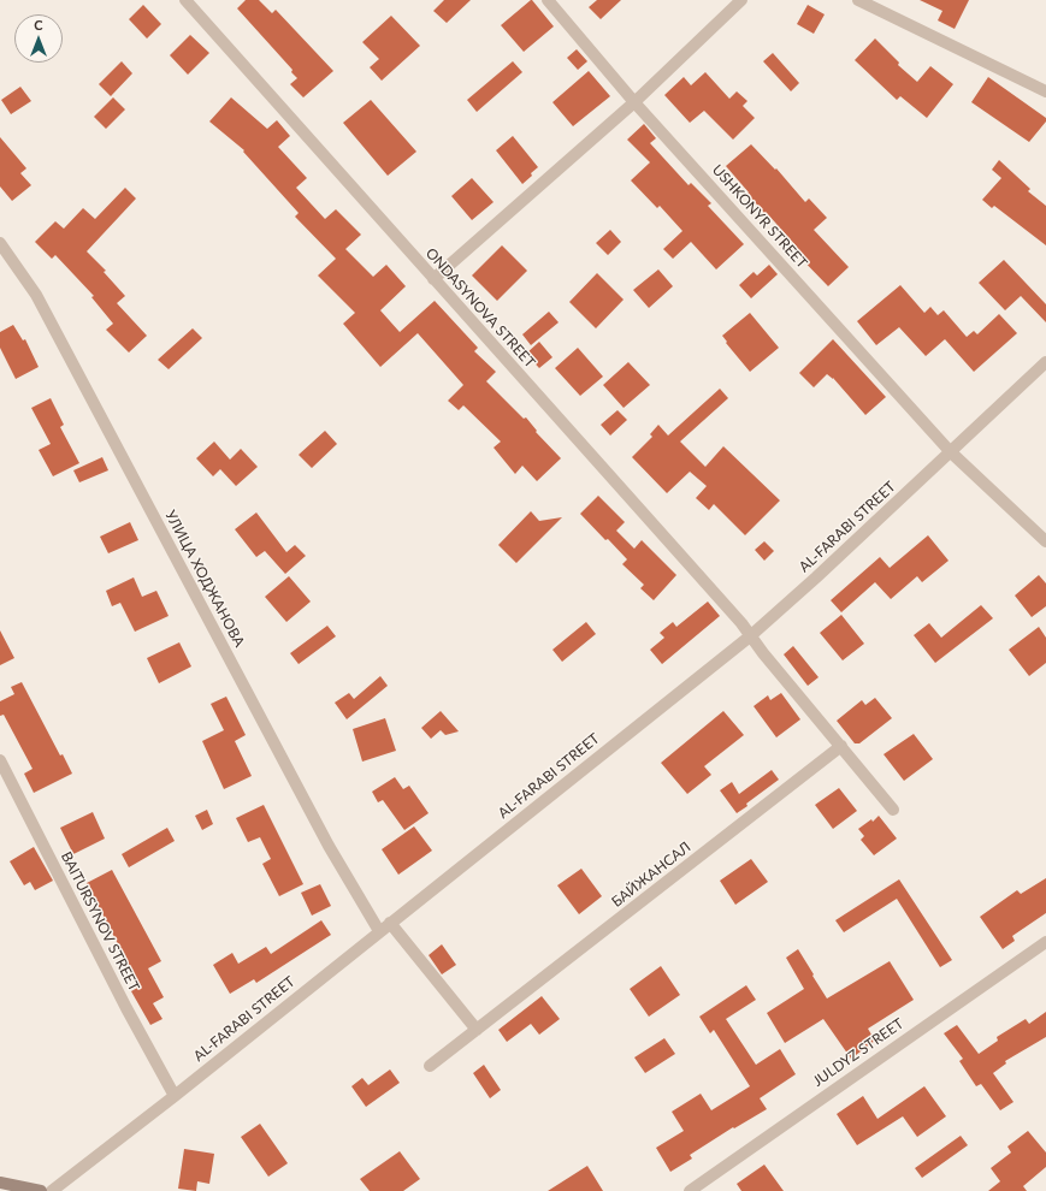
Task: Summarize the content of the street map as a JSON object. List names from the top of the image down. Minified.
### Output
{"streets":{"street":["USHKONYR STREET","ONDASYNOVA STREET","AL-FARABI STREET","УЛИЦА ХОДЖАНОВА","БАЙЖАНСАЛ","BAITURSYNOV STREET","JULDYZ STREET"]},"crossings":[["USHKONYR STREET","AL-FARABI STREET"],["ONDASYNOVA STREET","AL-FARABI STREET"],["AL-FARABI STREET","УЛИЦА ХОДЖАНОВА"],["AL-FARABI STREET","BAITURSYNOV STREET"]],"north":"top"}
